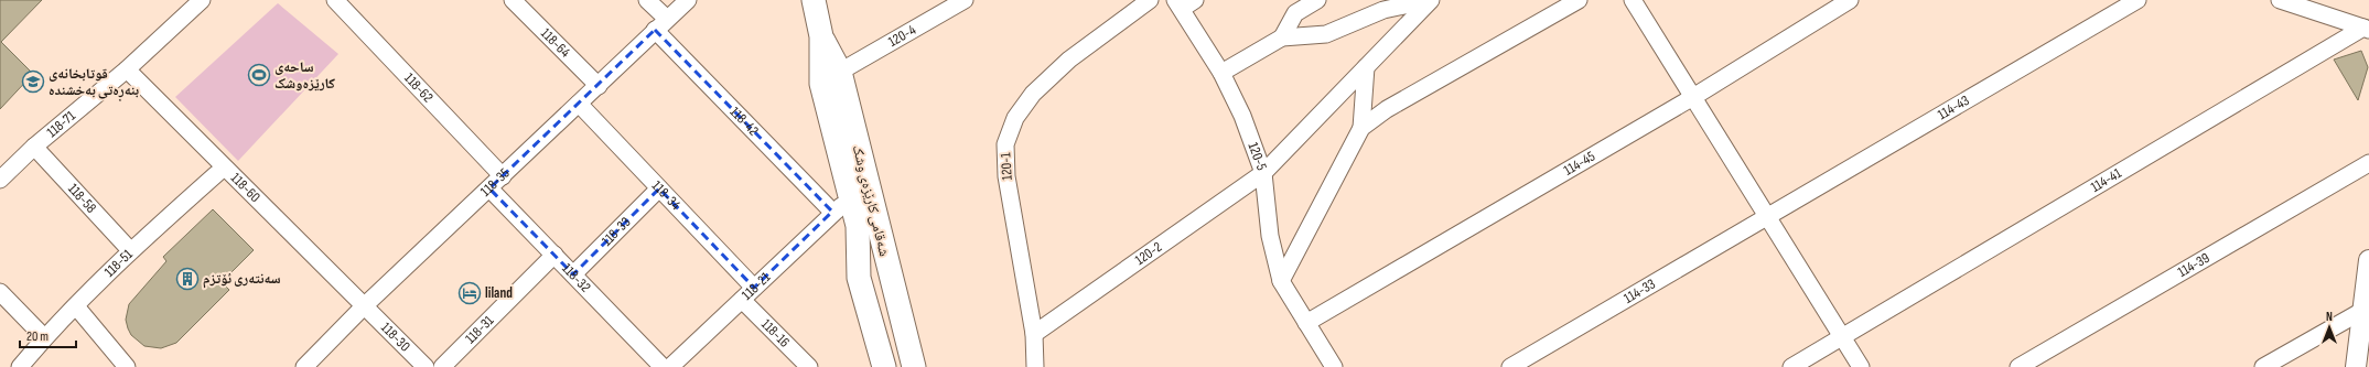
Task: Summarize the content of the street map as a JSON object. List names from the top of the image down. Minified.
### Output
{"streets":{"main road":["شەقامی کارێزەی وشک"],"street":["120-4","118-64","118-62","114-43","118-42","118-71","120-5","114-45","120-1","114-41","118-35","118-60","118-34","118-58","118-33","120-2","118-51","114-39","118-32","118-21","114-33","118-31","118-16","118-30"]},"crossings":[["120-4","شەقامی کارێزەی وشک"],["118-64","118-35"],["118-62","118-35"],["114-43","114-33"],["118-42","118-35"],["118-42","118-21"],["118-71","118-60"],["118-71","118-58"],["120-5","114-45"],["120-5","120-2"],["120-1","120-2"],["118-35","118-60"],["118-35","118-34"],["118-35","118-32"],["118-35","118-30"],["118-60","118-51"],["118-60","118-30"],["118-34","118-33"],["118-34","118-21"],["118-58","118-51"],["118-33","118-32"],["118-32","118-31"],["118-21","118-16"]],"places":{"sports":["ساحه‌ی کارێزه‌وشک"],"school or university":["قوتابخانەی بنەڕەتی بەخشندە"],"building":["سەنتەری ئۆتزم"],"hotel":["liland"]},"scale_bar":"20 m","north":"top"}
